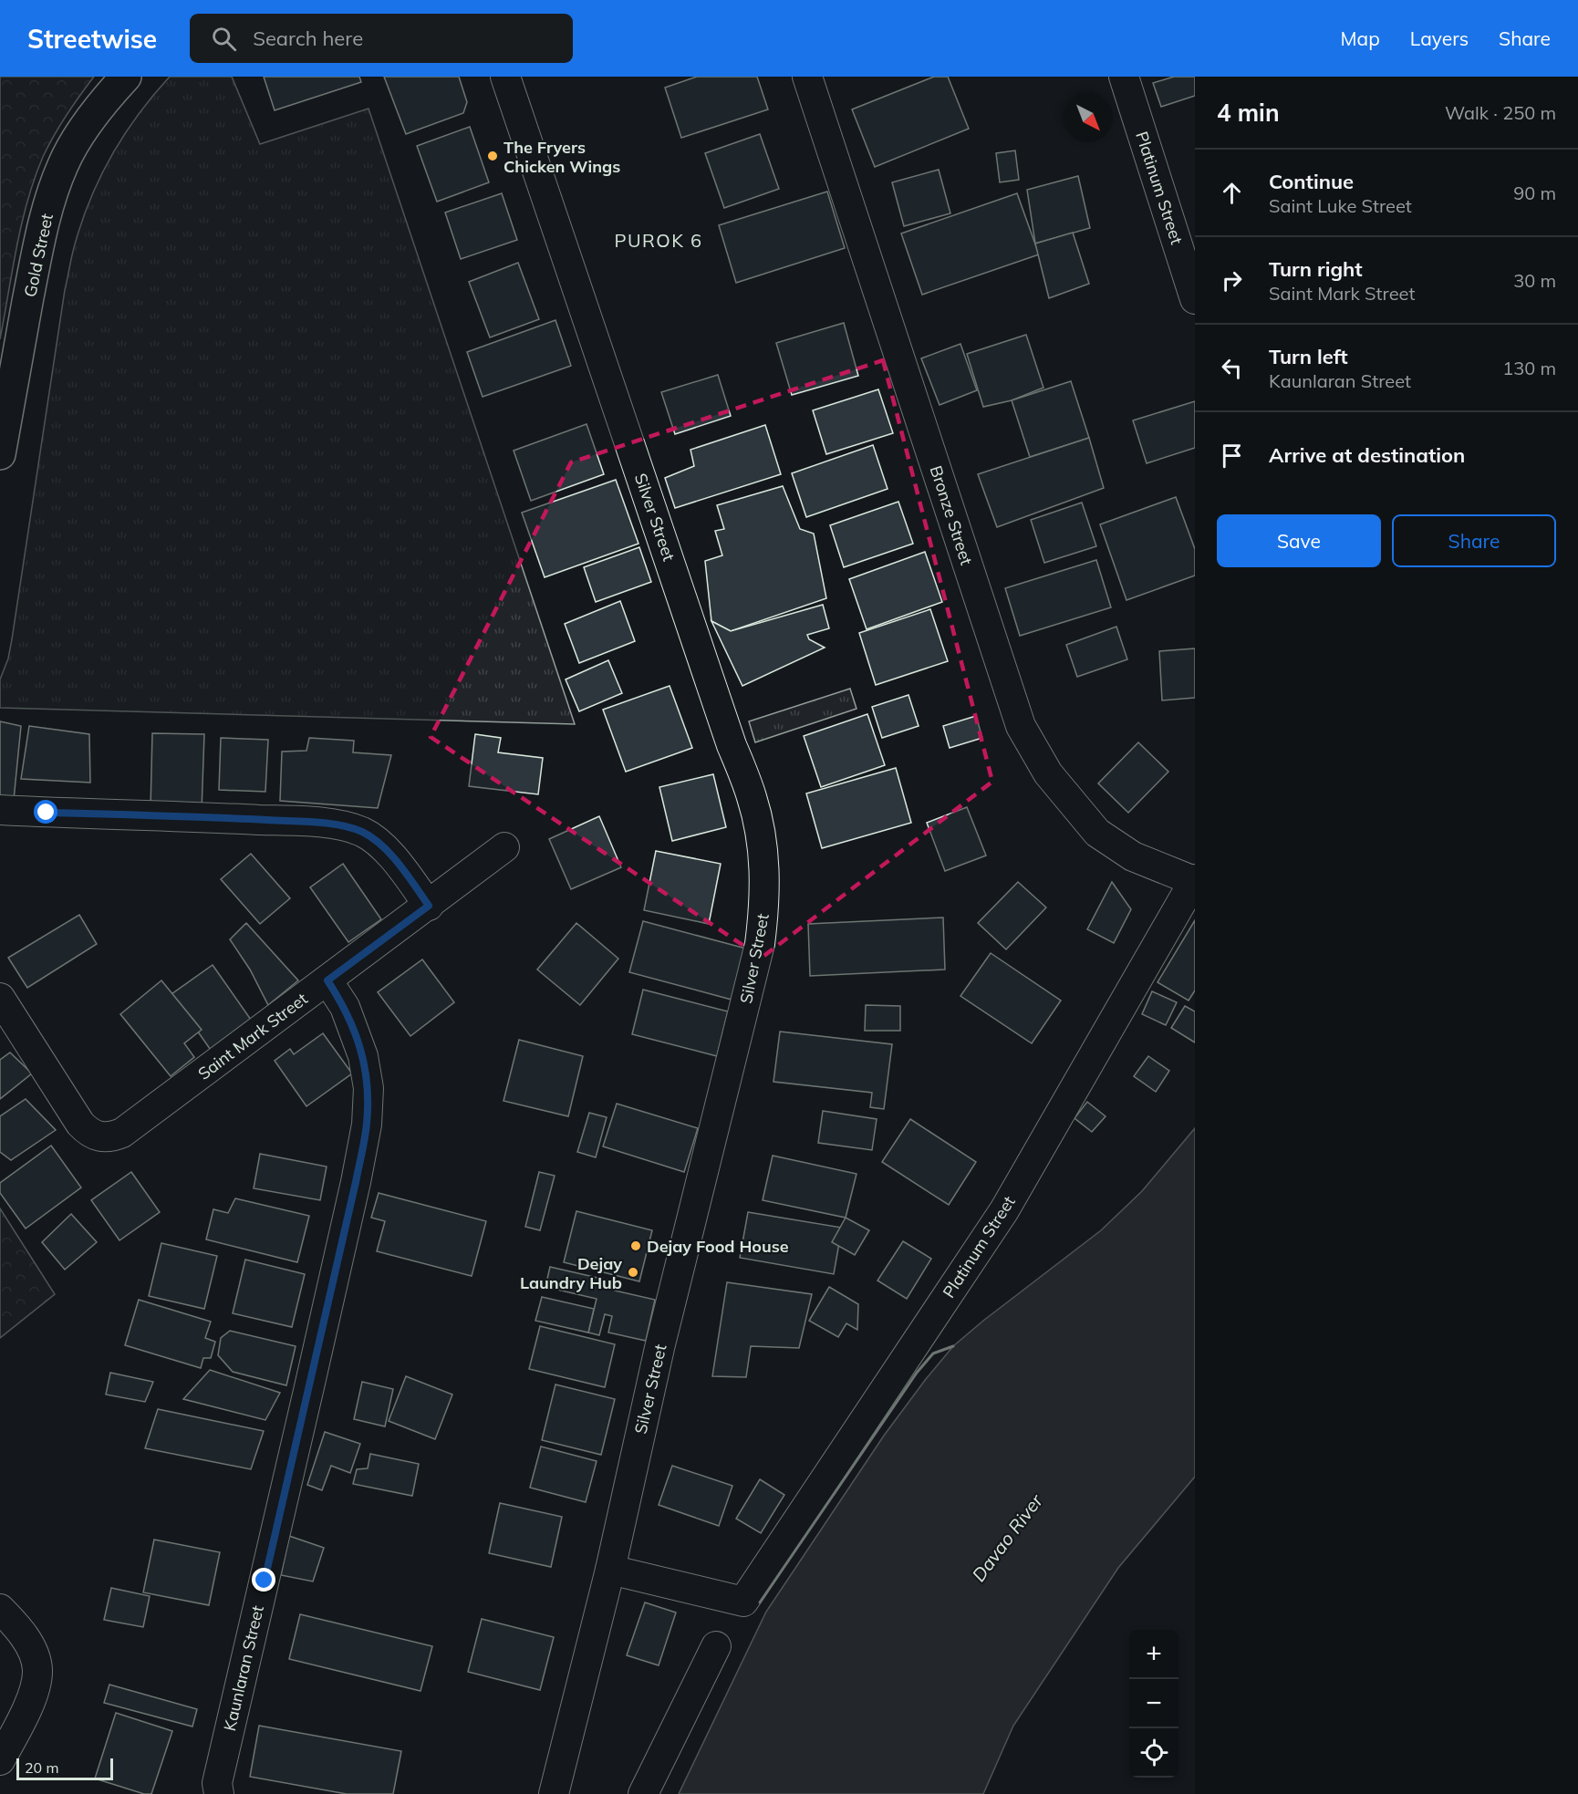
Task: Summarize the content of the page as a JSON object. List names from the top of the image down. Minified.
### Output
{"streets":{"main road":["Gold Street"],"street":["Platinum Street","Bronze Street","Silver Street","Saint Mark Street","Kaunlaran Street"]},"crossings":[["Platinum Street","Bronze Street"],["Platinum Street","Silver Street"],["Saint Mark Street","Kaunlaran Street"]],"districts":["PUROK 6"],"water":["Davao River"],"places":["The Fryers Chicken Wings","Dejay Food House","Dejay Laundry Hub"],"scale_bar":"20 m","north":"bottom right","page":{"header":"Streetwise","search":"Search here","nav":["Map","Layers","Share"],"heading":["4 min","Walk · 250 m"],"list":[["Continue","Saint Luke Street","90 m"],["Turn right","Saint Mark Street","30 m"],["Turn left","Kaunlaran Street","130 m"],"Arrive at destination"],"buttons":["Save","Share"],"map_buttons":["+","−"],"scale":"20 m"}}
